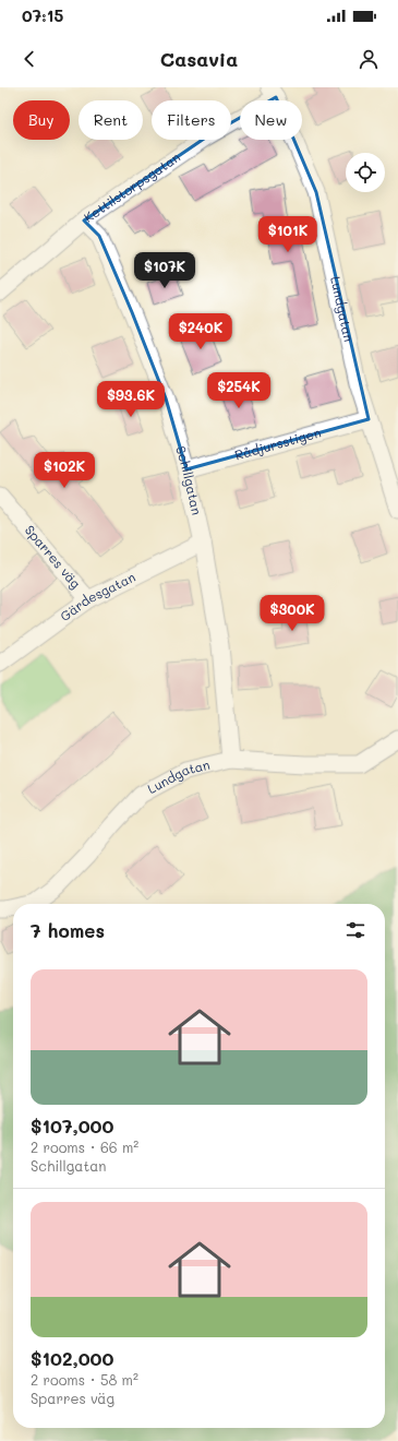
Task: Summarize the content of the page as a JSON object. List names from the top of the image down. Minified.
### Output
{"streets":{"street":["Kettilstorpsgatan","Lundgatan","Rådjursstigen","Schillgatan","Sparres väg","Gärdesgatan"]},"crossings":[["Kettilstorpsgatan","Lundgatan"],["Kettilstorpsgatan","Schillgatan"],["Lundgatan","Rådjursstigen"],["Lundgatan","Schillgatan"],["Rådjursstigen","Schillgatan"],["Schillgatan","Gärdesgatan"],["Sparres väg","Gärdesgatan"]],"page":{"status":"07:15","header":"Casavia","chip":["Buy","Rent","Filters","New"],"price":["$101K","$107K","$240K","$254K","$93.6K","$102K","$300K"],"heading":"7 homes","list":[{"name":"$107,000","note":"2 rooms · 66 m² · Schillgatan"},{"name":"$102,000","note":"2 rooms · 58 m² · Sparres väg"}]}}
